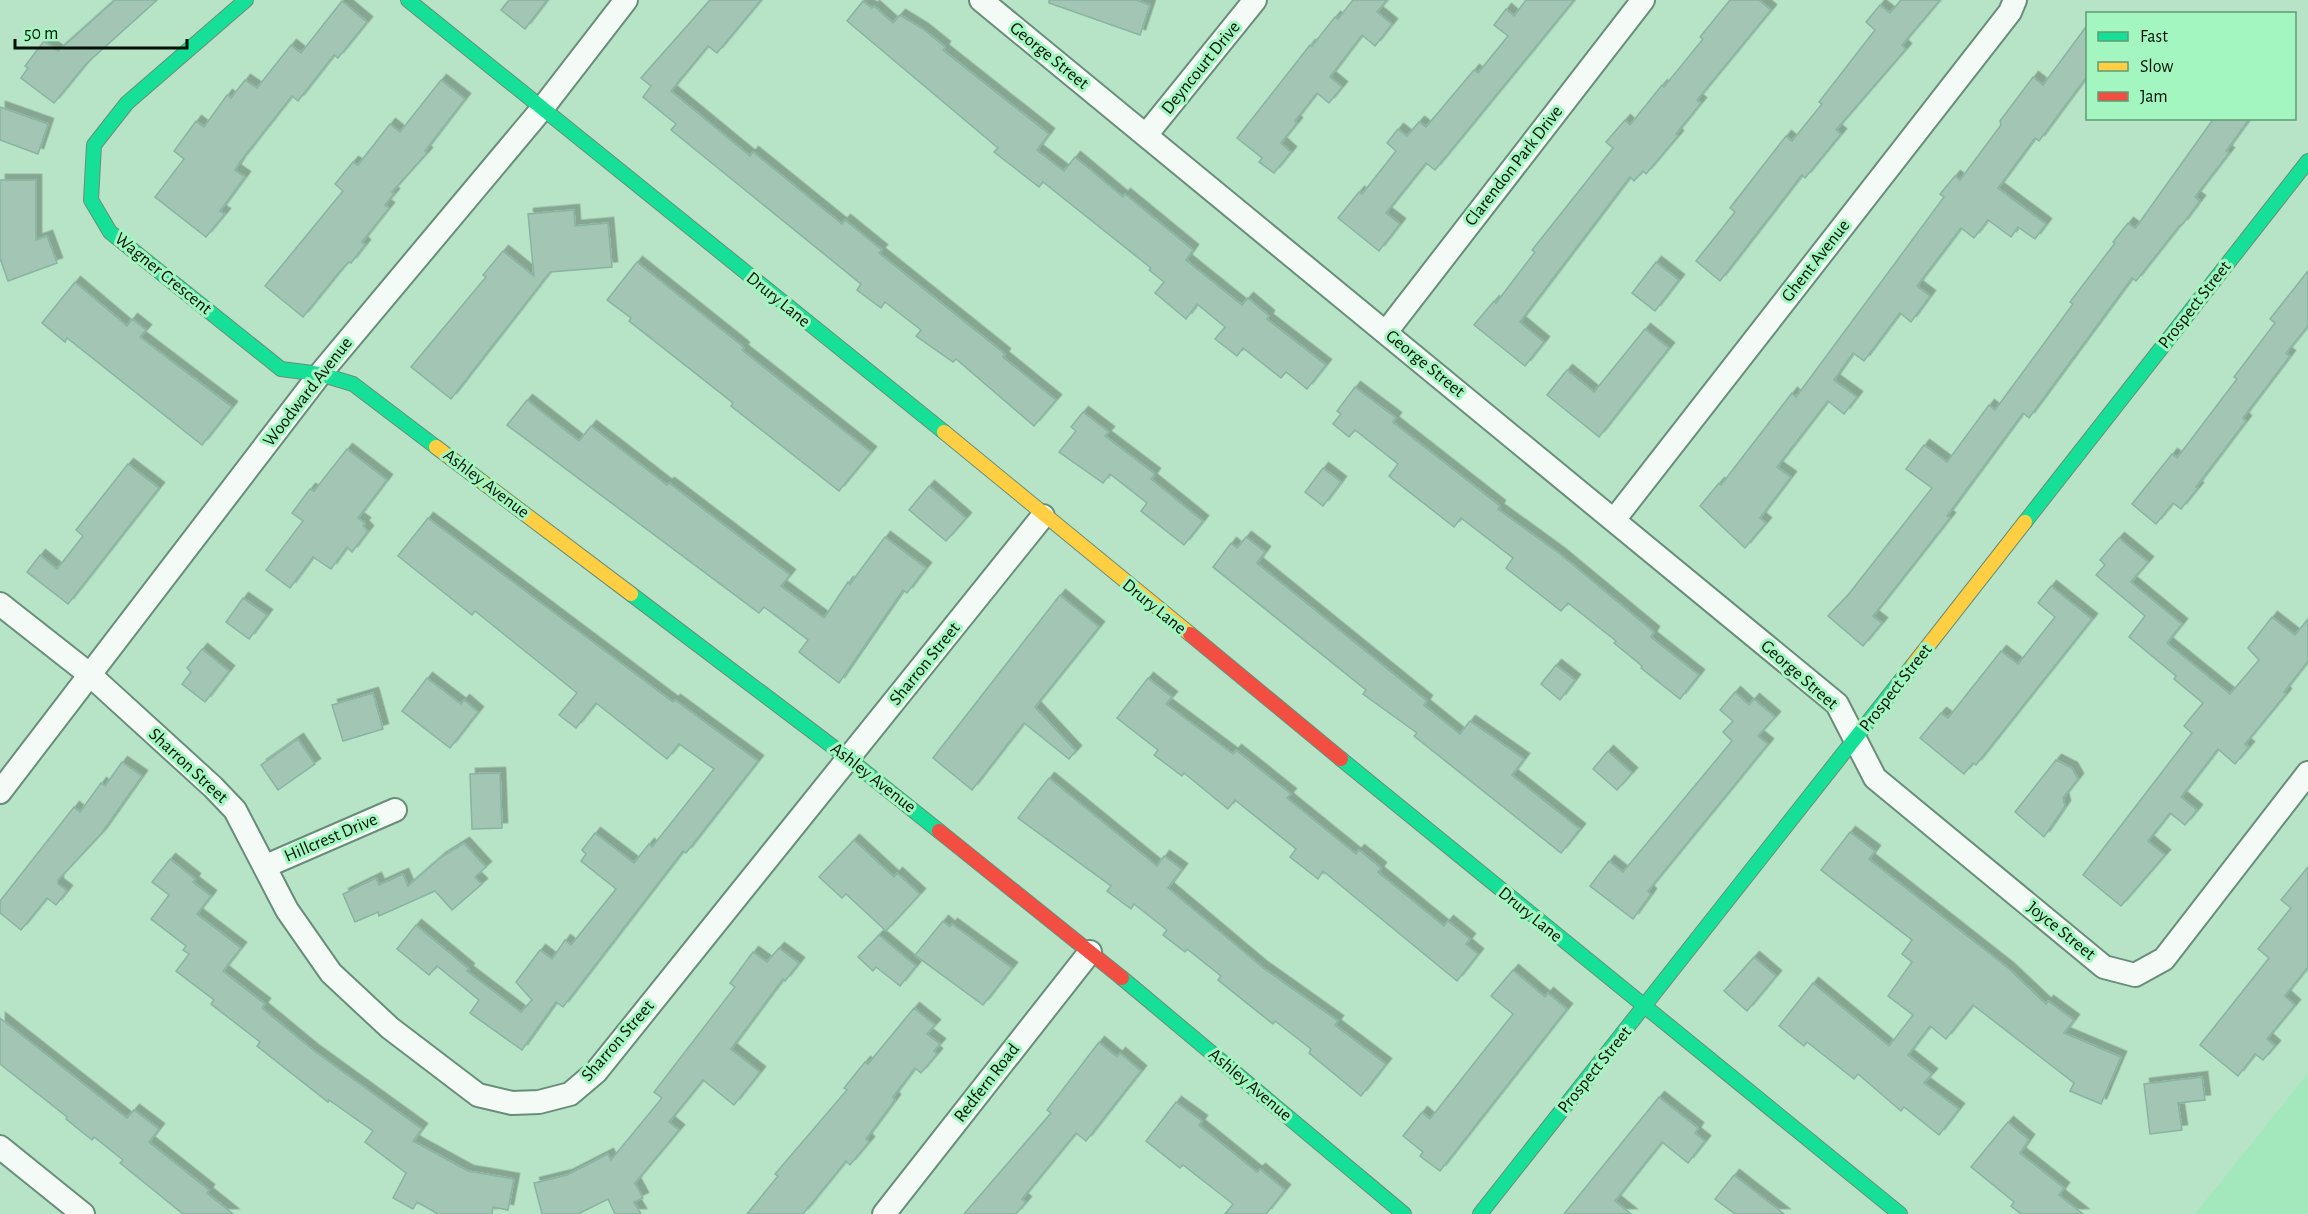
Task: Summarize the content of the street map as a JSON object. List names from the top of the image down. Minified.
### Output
{"streets":{"street":["George Street","Deyncourt Drive","Clarendon Park Drive","Ghent Avenue","Wagner Crescent","Drury Lane","Prospect Street","Woodward Avenue","Ashley Avenue","Sharron Street","Hillcrest Drive","Joyce Street","Redfern Road"]},"crossings":[["George Street","Deyncourt Drive"],["George Street","Clarendon Park Drive"],["George Street","Ghent Avenue"],["George Street","Prospect Street"],["George Street","Joyce Street"],["Wagner Crescent","Woodward Avenue"],["Wagner Crescent","Ashley Avenue"],["Drury Lane","Prospect Street"],["Drury Lane","Woodward Avenue"],["Drury Lane","Sharron Street"],["Prospect Street","Joyce Street"],["Woodward Avenue","Ashley Avenue"],["Woodward Avenue","Sharron Street"],["Ashley Avenue","Sharron Street"],["Ashley Avenue","Redfern Road"],["Sharron Street","Hillcrest Drive"]],"legend":["Fast","Slow","Jam"],"scale_bar":"50 m"}
